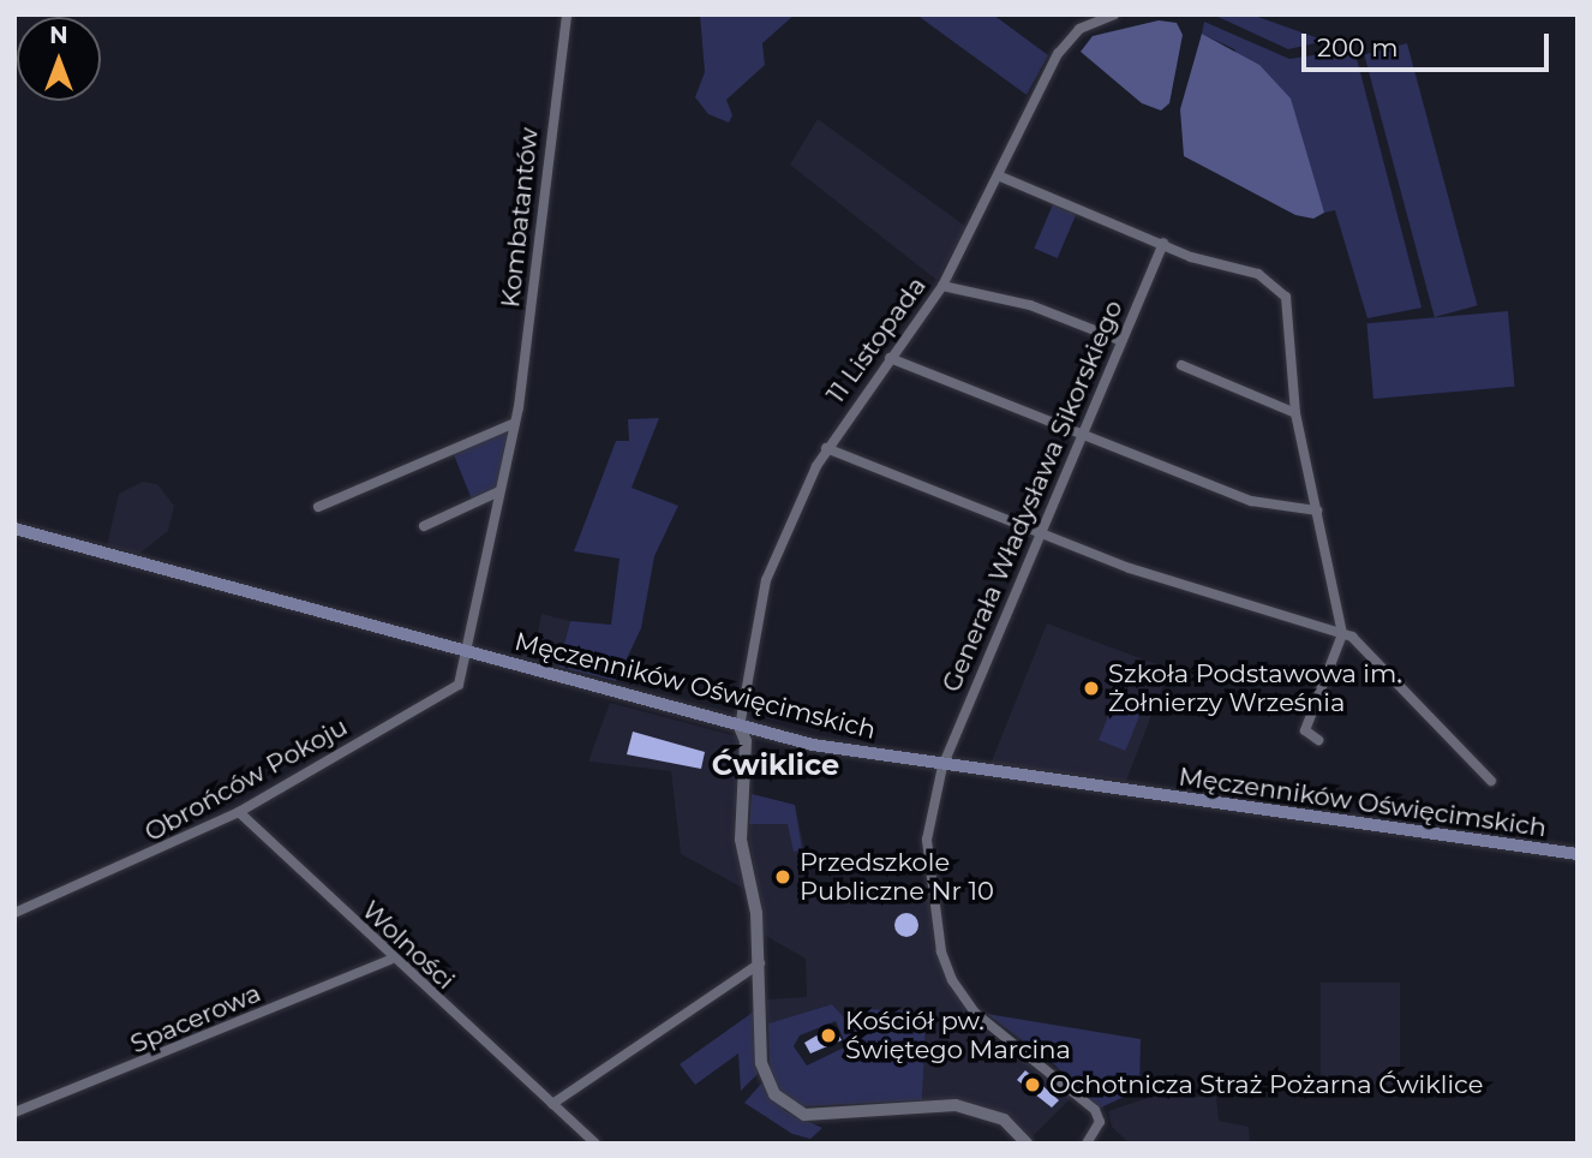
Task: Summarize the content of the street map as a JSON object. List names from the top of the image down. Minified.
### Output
{"streets":{"main road":["Męczenników Oświęcimskich"],"street":["Kombatantów","11 Listopada","Generała Władysława Sikorskiego","Obrońców Pokoju","Wolności","Spacerowa"]},"crossings":[["Kombatantów","Męczenników Oświęcimskich"],["Kombatantów","Obrońców Pokoju"],["11 Listopada","Męczenników Oświęcimskich"],["Generała Władysława Sikorskiego","Męczenników Oświęcimskich"],["Męczenników Oświęcimskich","Obrońców Pokoju"],["Obrońców Pokoju","Wolności"],["Wolności","Spacerowa"]],"districts":["Ćwiklice"],"places":["Szkoła Podstawowa im. Żołnierzy Września","Przedszkole Publiczne Nr 10","Kościół pw. Świętego Marcina","Ochotnicza Straż Pożarna Ćwiklice"],"scale_bar":"200 m","north":"top"}
